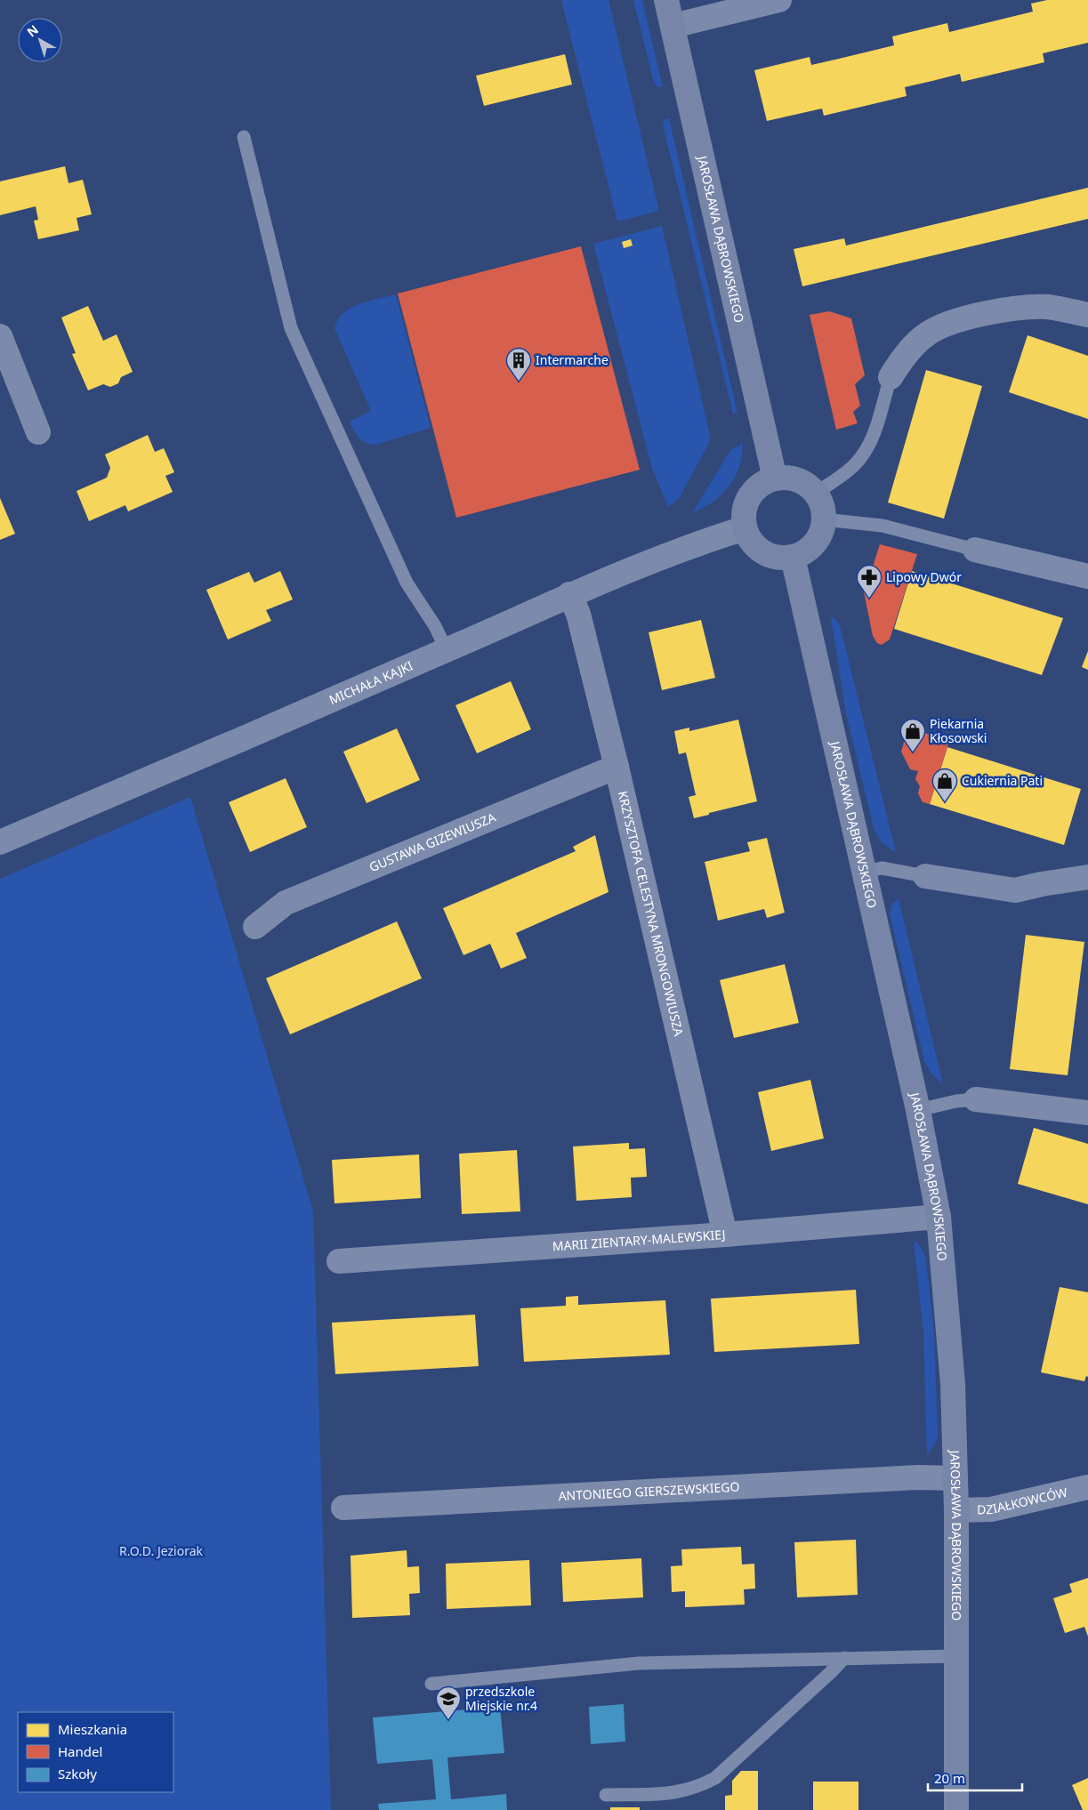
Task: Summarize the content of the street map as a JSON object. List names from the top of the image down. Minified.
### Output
{"streets":{"street":["JAROSŁAWA DĄBROWSKIEGO","MICHAŁA KAJKI","GUSTAWA GIZEWIUSZA","KRZYSZTOFA CELESTYNA MRONGOWIUSZA","MARII ZIENTARY-MALEWSKIEJ","ANTONIEGO GIERSZEWSKIEGO","DZIAŁKOWCÓW"]},"crossings":[["JAROSŁAWA DĄBROWSKIEGO","MICHAŁA KAJKI"],["JAROSŁAWA DĄBROWSKIEGO","MARII ZIENTARY-MALEWSKIEJ"],["JAROSŁAWA DĄBROWSKIEGO","ANTONIEGO GIERSZEWSKIEGO"],["JAROSŁAWA DĄBROWSKIEGO","DZIAŁKOWCÓW"],["MICHAŁA KAJKI","KRZYSZTOFA CELESTYNA MRONGOWIUSZA"],["GUSTAWA GIZEWIUSZA","KRZYSZTOFA CELESTYNA MRONGOWIUSZA"],["KRZYSZTOFA CELESTYNA MRONGOWIUSZA","MARII ZIENTARY-MALEWSKIEJ"]],"parks":["R.O.D. Jeziorak"],"places":{"building":["Intermarche"],"pharmacy":["Lipowy Dwór"],"shop":["Piekarnia Kłosowski","Cukiernia Pati"],"school or university":["przedszkole Miejskie nr.4"]},"legend":["Mieszkania","Handel","Szkoły"],"scale_bar":"20 m","north":"top left"}
